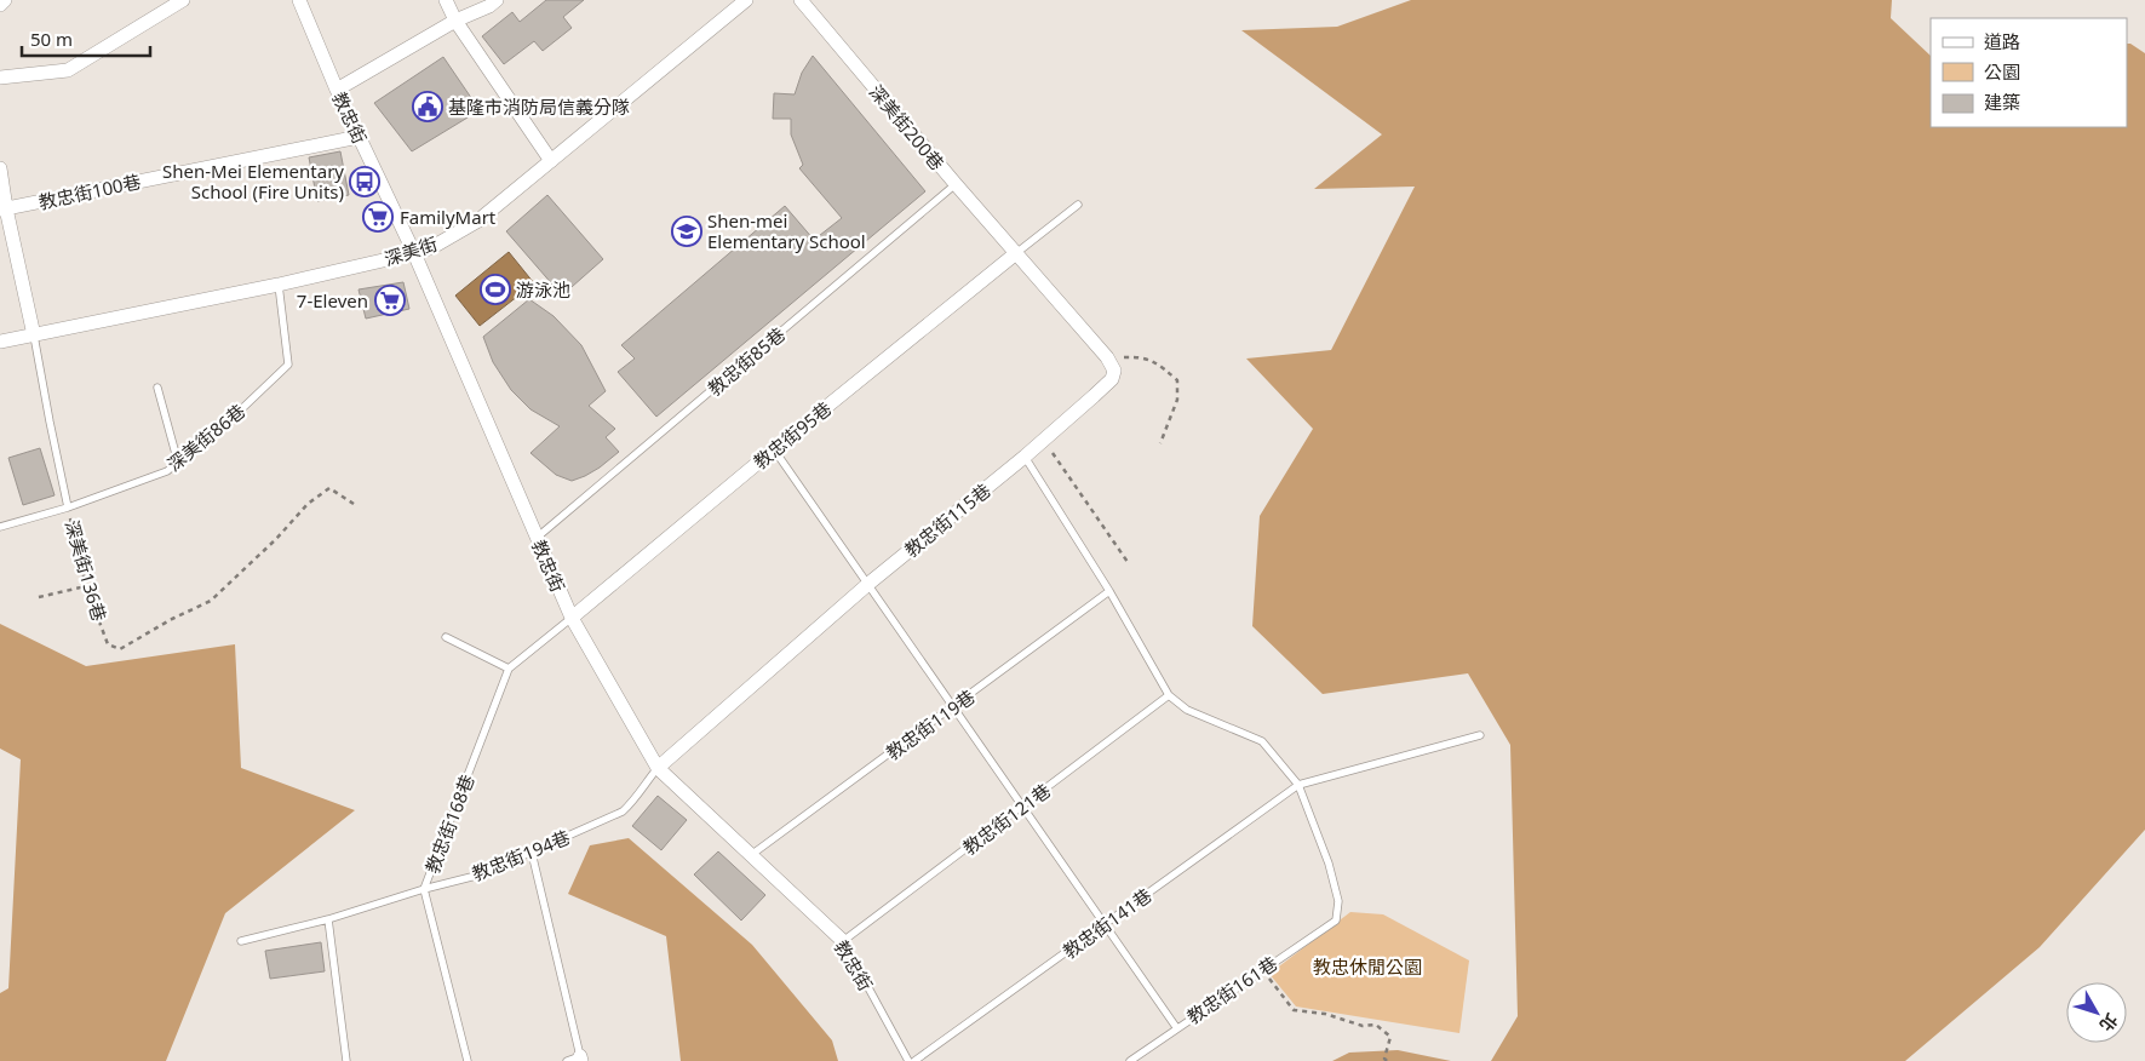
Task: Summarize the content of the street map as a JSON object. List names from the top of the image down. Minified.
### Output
{"streets":{"street":["教忠街","深美街200巷","教忠街100巷","深美街","教忠街95巷","教忠街115巷"],"lane":["教忠街85巷","深美街86巷","深美街136巷","教忠街119巷","教忠街121巷","教忠街168巷","教忠街194巷","教忠街141巷","教忠街161巷"]},"crossings":[["教忠街","教忠街100巷"],["教忠街","深美街"],["教忠街","教忠街85巷"],["教忠街","教忠街95巷"],["教忠街","教忠街115巷"],["教忠街","教忠街119巷"],["教忠街","教忠街121巷"],["教忠街","教忠街194巷"],["深美街200巷","教忠街85巷"],["深美街200巷","教忠街95巷"],["深美街","深美街86巷"],["深美街","深美街136巷"],["深美街86巷","深美街136巷"],["教忠街115巷","教忠街194巷"],["教忠街168巷","教忠街194巷"],["教忠街141巷","教忠街161巷"]],"parks":["教忠休閒公園"],"places":{"public building":["基隆市消防局信義分隊"],"bus stop":["Shen-Mei Elementary School (Fire Units)"],"supermarket":["FamilyMart","7-Eleven"],"school or university":["Shen-mei Elementary School"],"sports":["游泳池"]},"legend":["道路","公園","建築"],"scale_bar":"50 m","north":"bottom right"}
